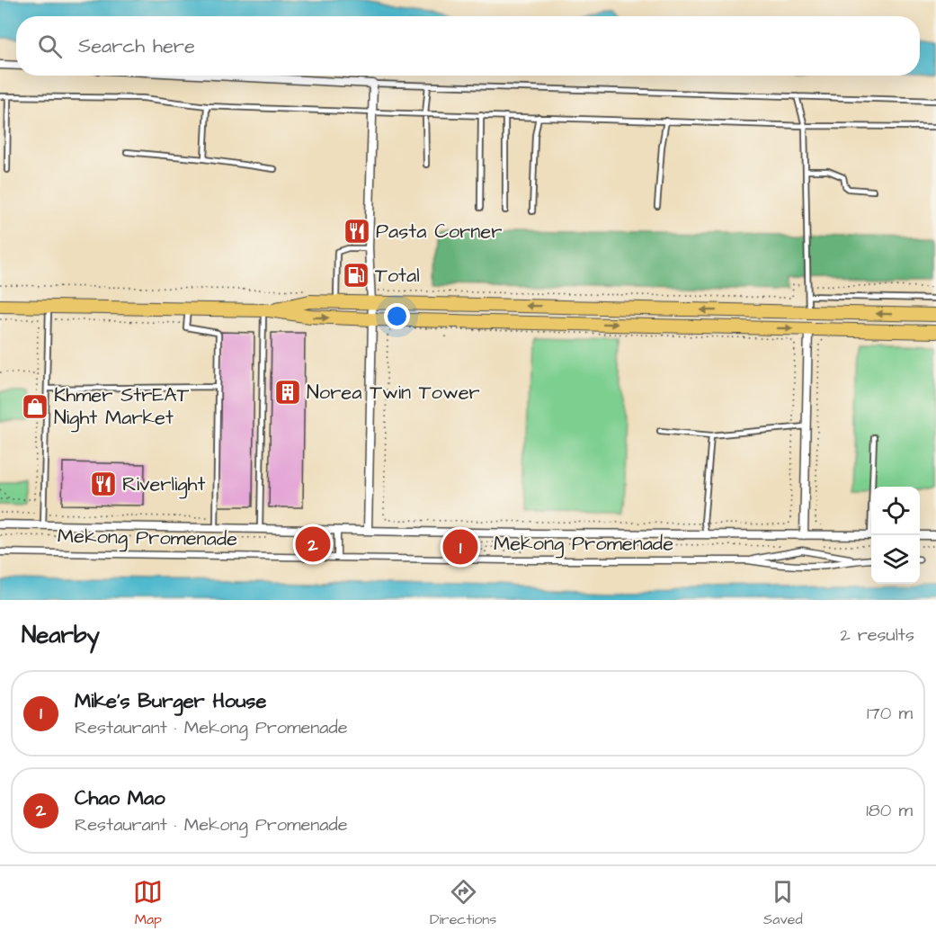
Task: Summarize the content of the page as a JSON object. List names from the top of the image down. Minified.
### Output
{"streets":{"street":["Mekong Promenade"]},"places":{"restaurant":["Pasta Corner","Riverlight"],"fuel station":["Total"],"building":["Norea Twin Tower"],"shop":["Khmer StrEAT Night Market"]},"page":{"search":"Search here","pins":["2","1"],"heading":["Nearby","2 results"],"list":[{"mark":"1","name":"Mike's Burger House","note":"Restaurant · Mekong Promenade","value":"170 m"},{"mark":"2","name":"Chao Mao","note":"Restaurant · Mekong Promenade","value":"180 m"}],"nav":["Map","Directions","Saved"]}}
